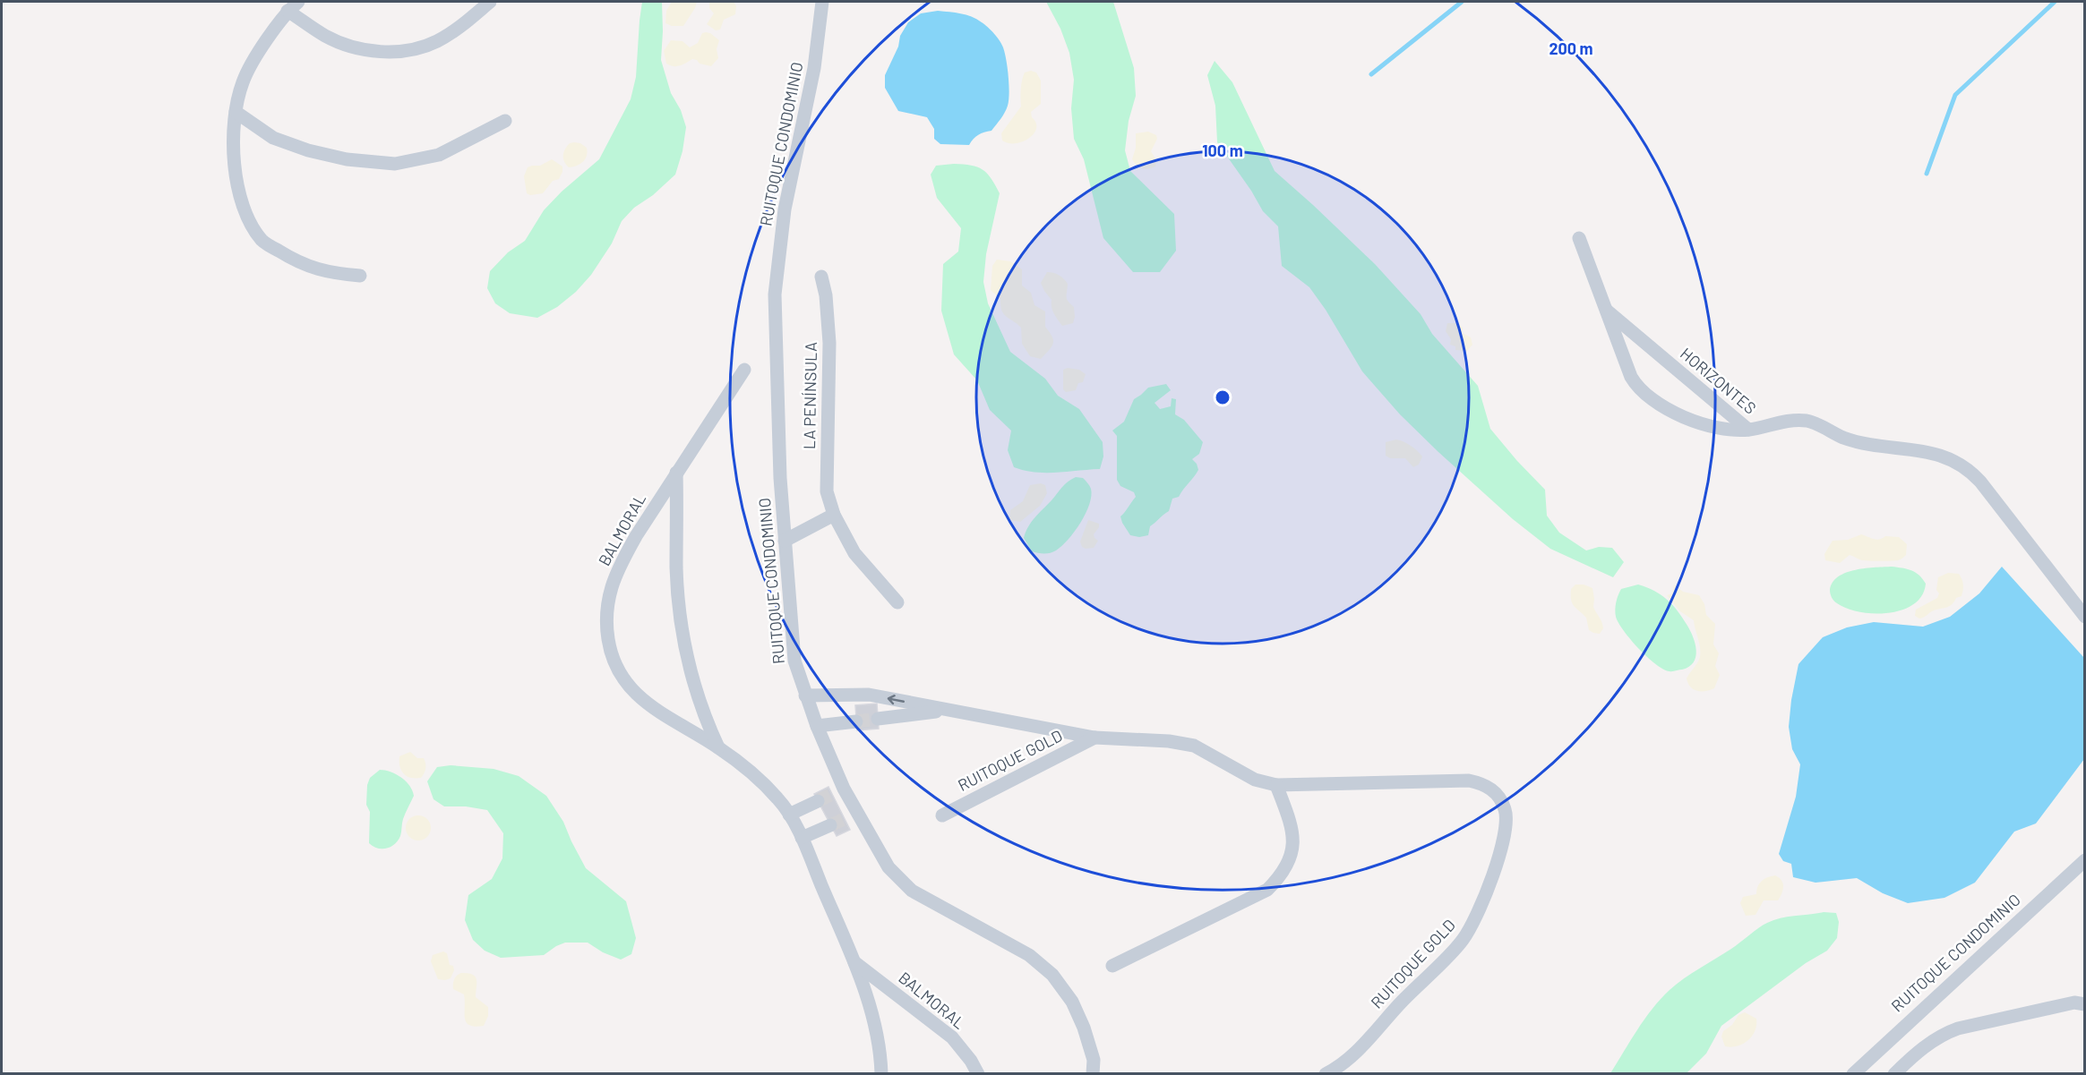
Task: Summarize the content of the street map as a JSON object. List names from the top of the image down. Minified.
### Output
{"streets":{"street":["RUITOQUE CONDOMINIO","HORIZONTES","LA PENÍNSULA","BALMORAL","RUITOQUE GOLD"]},"crossings":[["RUITOQUE CONDOMINIO","RUITOQUE GOLD"]],"rings":["200 m","100 m"]}
